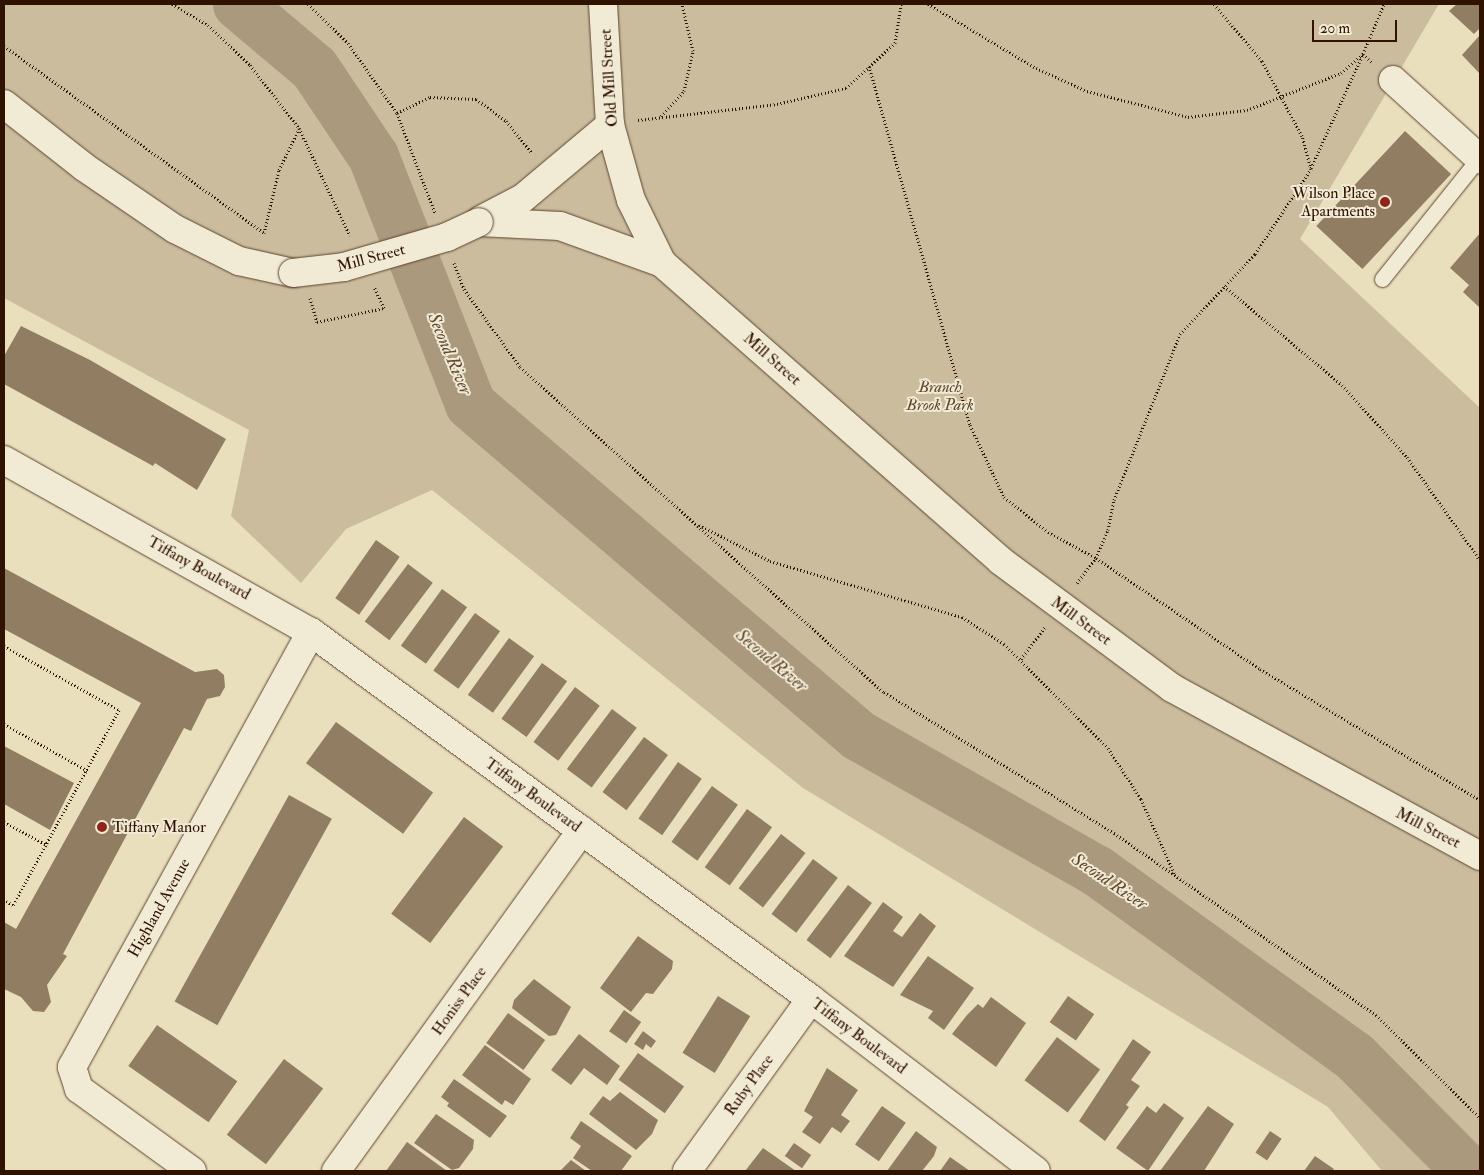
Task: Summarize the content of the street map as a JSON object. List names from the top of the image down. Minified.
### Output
{"streets":{"street":["Old Mill Street","Mill Street","Tiffany Boulevard","Highland Avenue","Honiss Place","Ruby Place"]},"crossings":[["Old Mill Street","Mill Street"],["Tiffany Boulevard","Highland Avenue"],["Tiffany Boulevard","Honiss Place"],["Tiffany Boulevard","Ruby Place"]],"water":["Second River"],"parks":["Branch Brook Park"],"places":["Wilson Place Apartments","Tiffany Manor"],"scale_bar":"20 m"}
